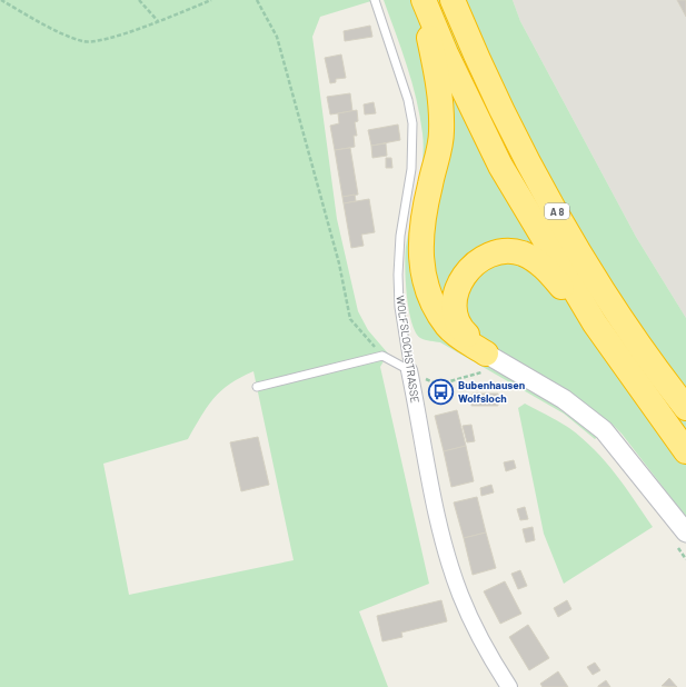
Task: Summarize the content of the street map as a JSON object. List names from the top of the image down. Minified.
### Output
{"streets":{"highway":["A 8"],"street":["WOLFSLOCHSTRASSE"]},"places":{"bus stop":["Bubenhausen Wolfsloch"]}}
